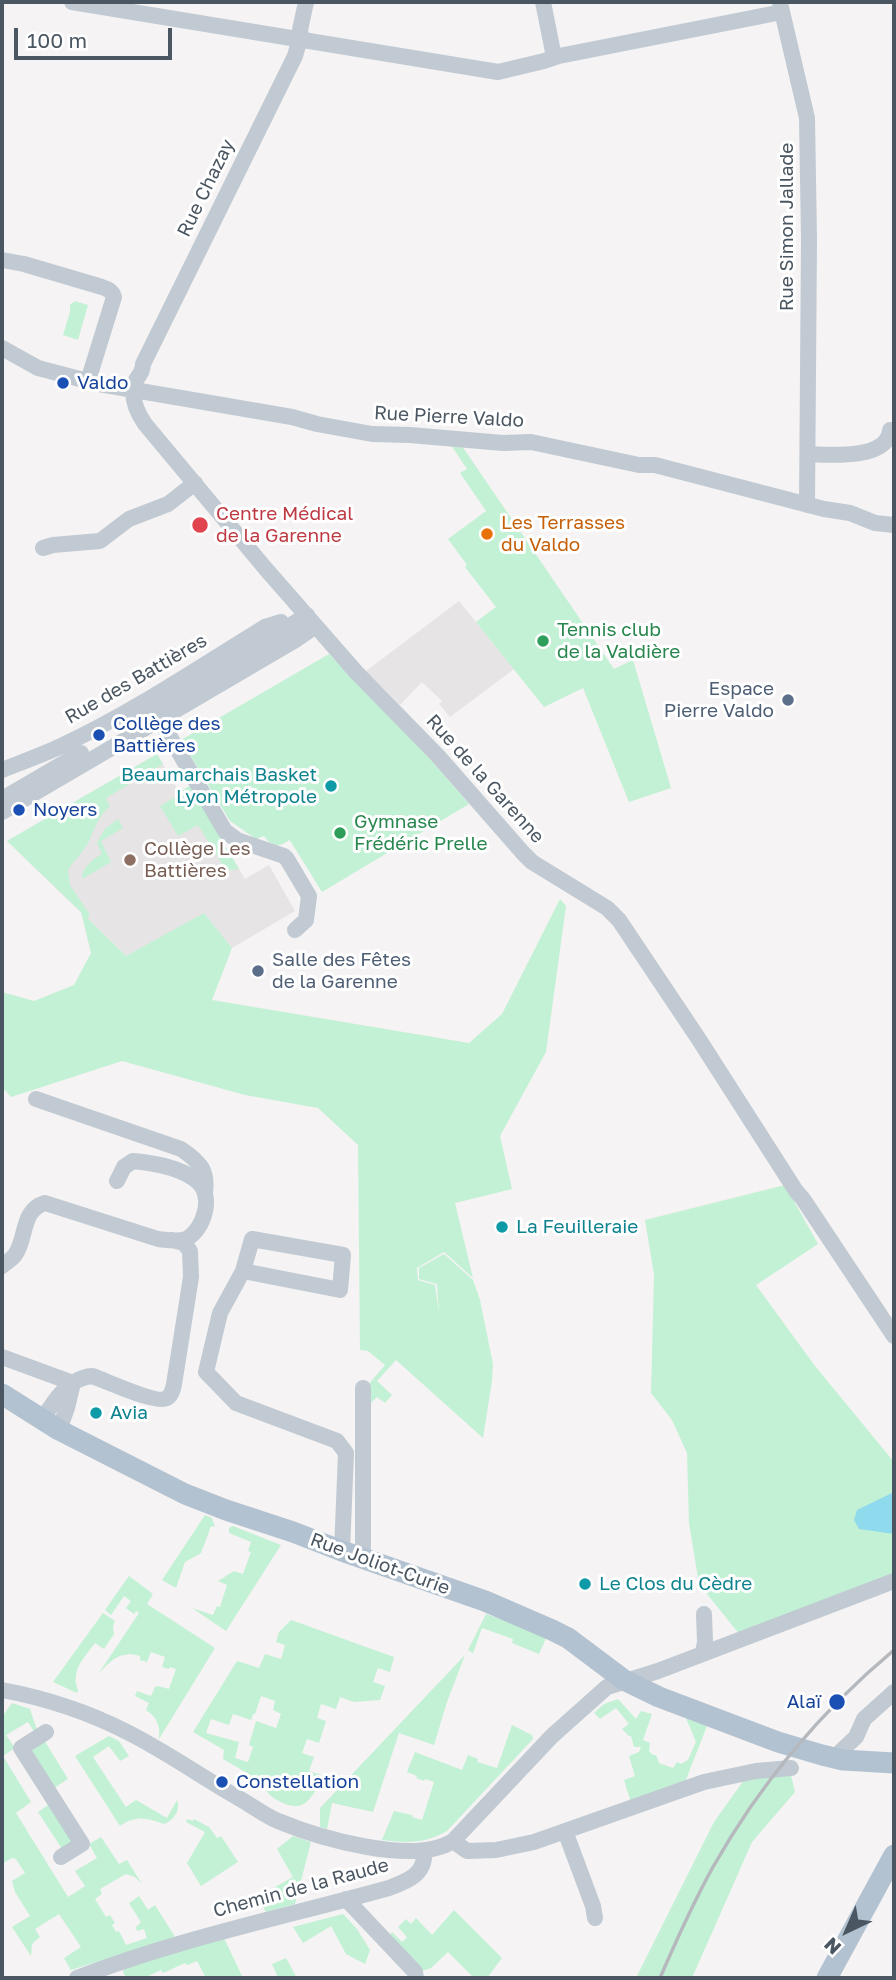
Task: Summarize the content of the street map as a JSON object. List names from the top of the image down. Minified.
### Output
{"streets":{"main road":["Rue Joliot-Curie"],"street":["Rue Chazay","Rue Simon Jallade","Rue Pierre Valdo","Rue des Battières","Rue de la Garenne","Chemin de la Raude"]},"crossings":[["Rue Chazay","Rue Pierre Valdo"],["Rue Chazay","Rue de la Garenne"],["Rue Simon Jallade","Rue Pierre Valdo"],["Rue Pierre Valdo","Rue de la Garenne"]],"places":["Valdo","Centre Médical de la Garenne","Les Terrasses du Valdo","Tennis club de la Valdière","Espace Pierre Valdo","Collège des Battières","Beaumarchais Basket Lyon Métropole","Noyers","Gymnase Frédéric Prelle","Collège Les Battières","Salle des Fêtes de la Garenne","La Feuilleraie","Avia","Le Clos du Cèdre","Alaï","Constellation"],"scale_bar":"100 m","north":"bottom left"}
